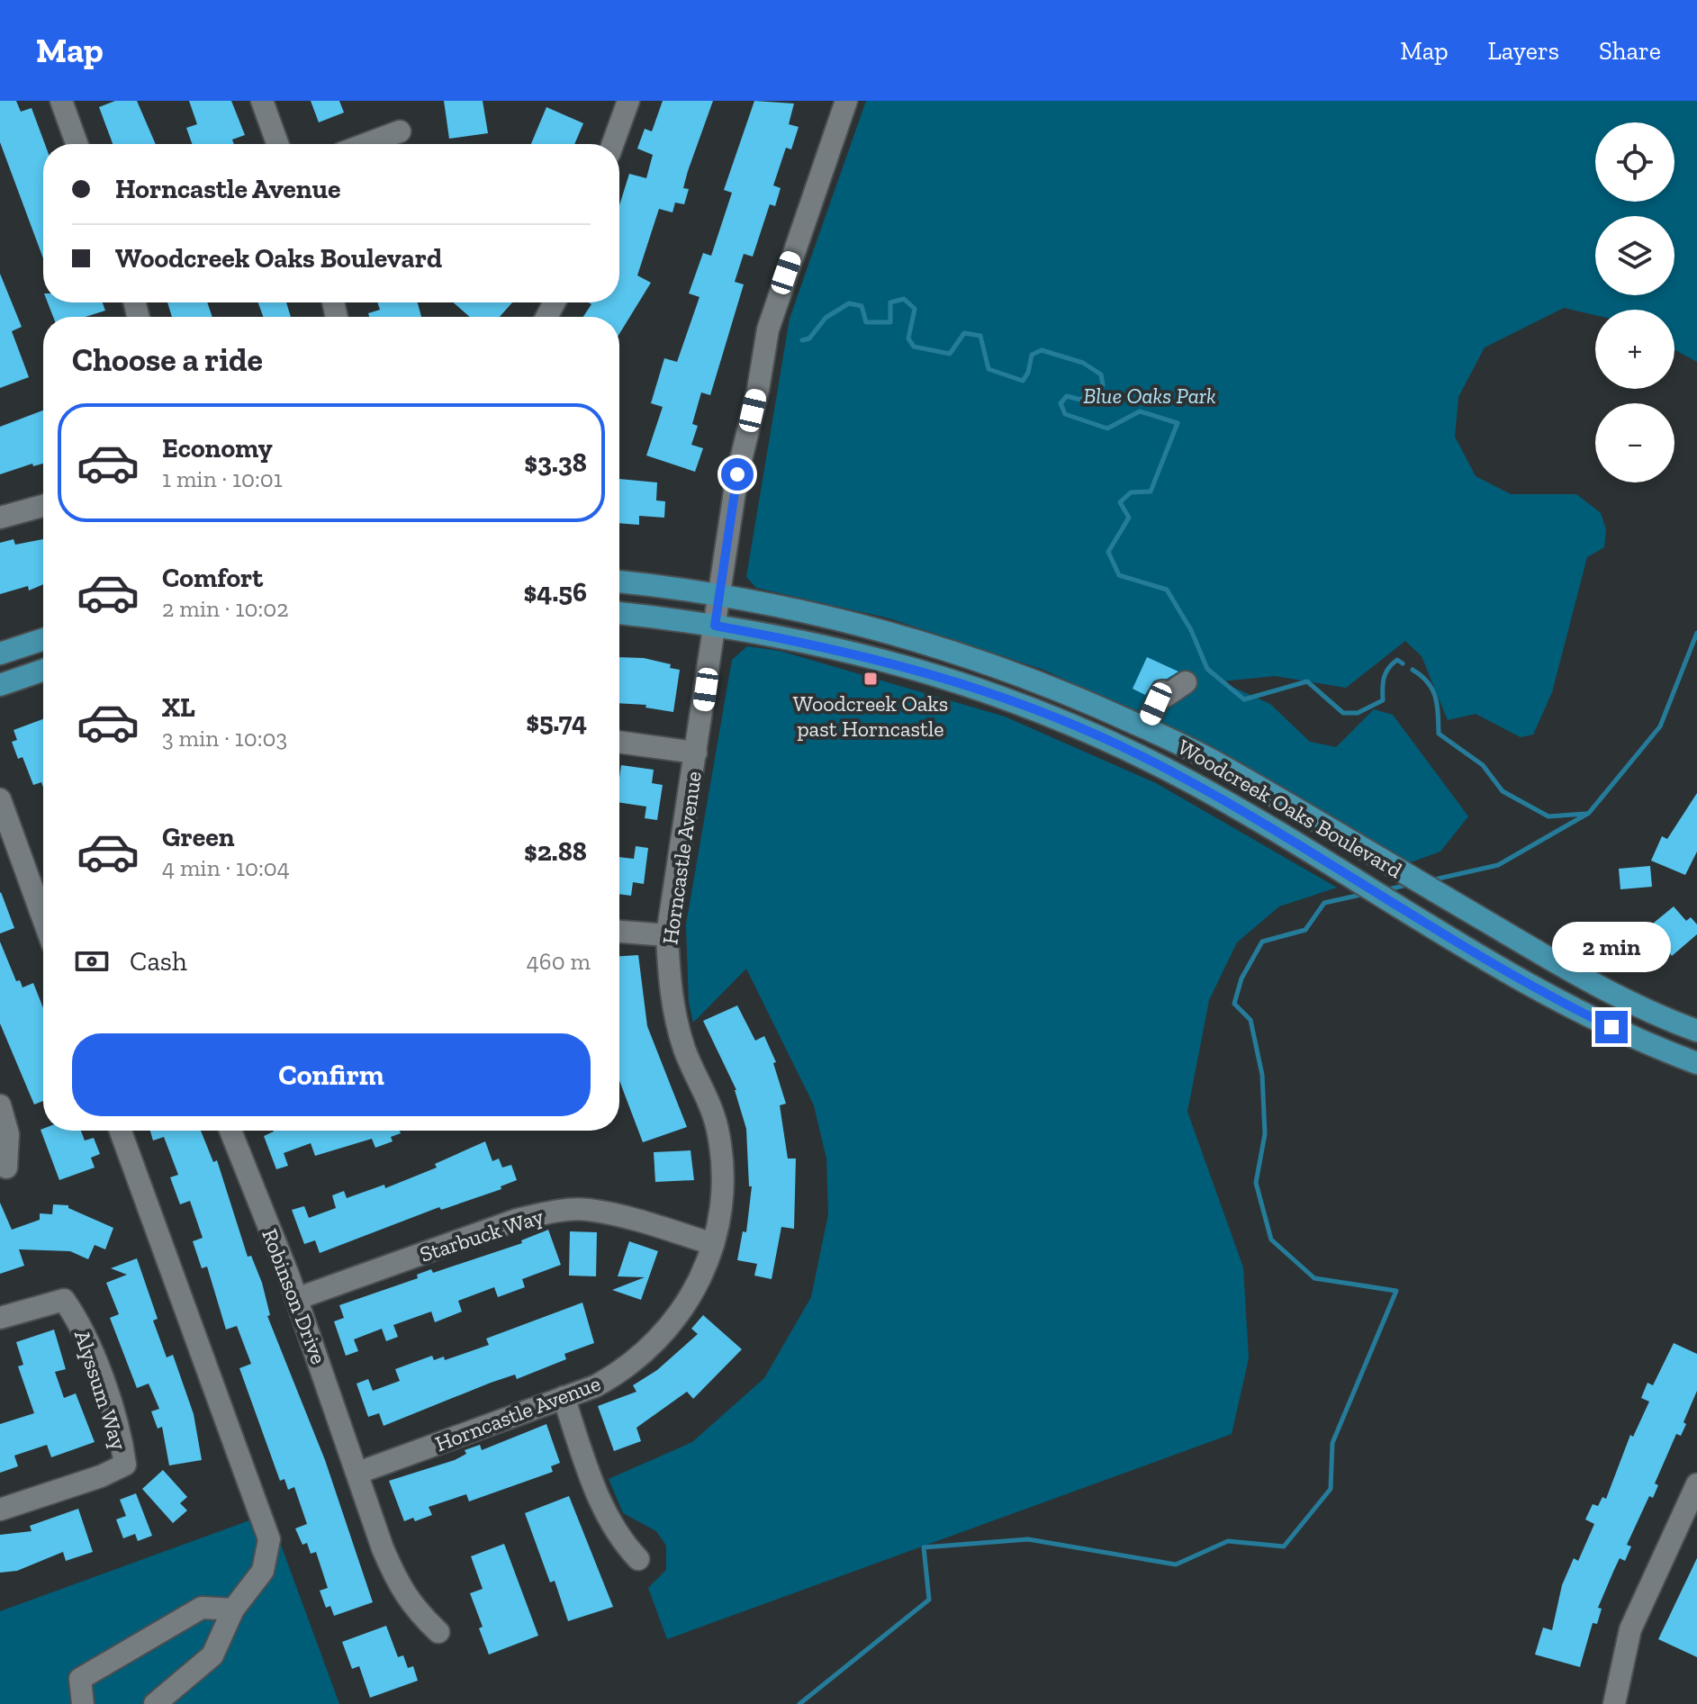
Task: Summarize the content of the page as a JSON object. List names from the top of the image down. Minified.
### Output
{"streets":{"main road":["Woodcreek Oaks Boulevard"],"street":["Horncastle Avenue","Starbuck Way","Robinson Drive","Alyssum Way"]},"crossings":[["Woodcreek Oaks Boulevard","Horncastle Avenue"],["Horncastle Avenue","Starbuck Way"],["Horncastle Avenue","Robinson Drive"],["Starbuck Way","Robinson Drive"]],"parks":["Blue Oaks Park"],"places":{"transit":["Woodcreek Oaks past Horncastle"]},"page":{"header":"Map","nav":["Map","Layers","Share"],"map_buttons":["+","−"],"banner":["Horncastle Avenue","Woodcreek Oaks Boulevard"],"heading":"Choose a ride","list":[{"name":"Economy","note":"1 min · 10:01","value":"$3.38"},{"name":"Comfort","note":"2 min · 10:02","value":"$4.56"},{"name":"XL","note":"3 min · 10:03","value":"$5.74"},{"name":"Green","note":"4 min · 10:04","value":"$2.88"}],"bubble":"2 min","pay":["Cash","460 m"],"buttons":"Confirm"}}
